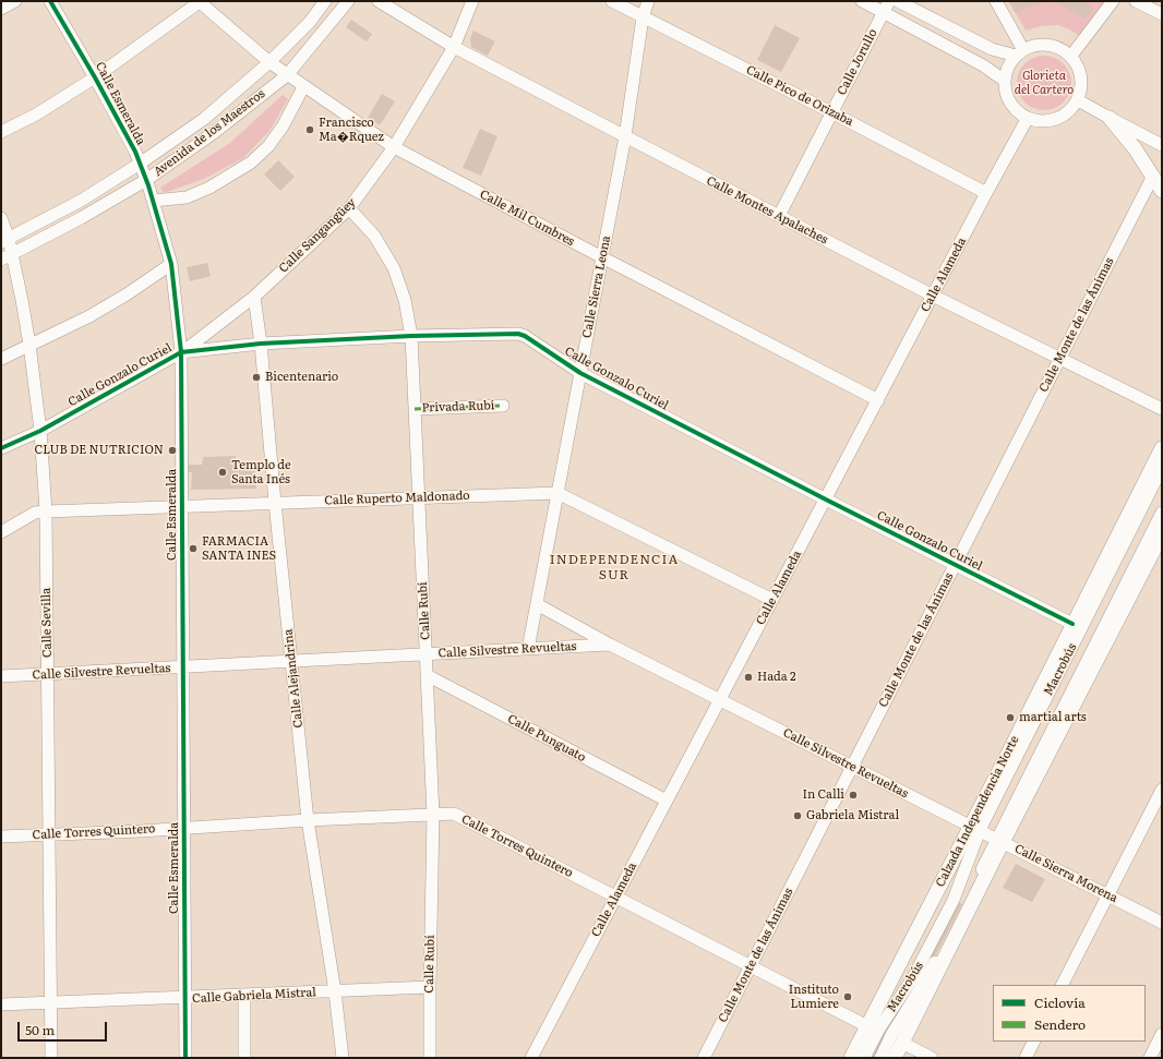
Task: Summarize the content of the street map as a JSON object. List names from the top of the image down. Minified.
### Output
{"streets":{"main road":["Calzada Independencia Norte"],"street":["Calle Jorullo","Calle Pico de Orizaba","Calle Esmeralda","Avenida de los Maestros","Calle Montes Apalaches","Calle Mil Cumbres","Calle Sangangüey","Calle Alameda","Calle Sierra Leona","Calle Monte de las Ánimas","Calle Gonzalo Curiel","Privada Rubí","Calle Ruperto Maldonado","Calle Rubí","Calle Sevilla","Calle Silvestre Revueltas","Macrobús","Calle Alejandrina","Calle Punguato","Calle Torres Quintero","Calle Sierra Morena","Calle Gabriela Mistral"]},"crossings":[["Calle Jorullo","Calle Pico de Orizaba"],["Calle Jorullo","Calle Montes Apalaches"],["Calle Pico de Orizaba","Calle Alameda"],["Calle Pico de Orizaba","Calle Sierra Leona"],["Calle Esmeralda","Avenida de los Maestros"],["Calle Esmeralda","Calle Sangangüey"],["Calle Esmeralda","Calle Gonzalo Curiel"],["Calle Esmeralda","Calle Ruperto Maldonado"],["Calle Esmeralda","Calle Silvestre Revueltas"],["Calle Esmeralda","Calle Torres Quintero"],["Calle Esmeralda","Calle Gabriela Mistral"],["Avenida de los Maestros","Calle Mil Cumbres"],["Avenida de los Maestros","Calle Sevilla"],["Calle Montes Apalaches","Calle Sangangüey"],["Calle Montes Apalaches","Calle Alameda"],["Calle Montes Apalaches","Calle Sierra Leona"],["Calle Montes Apalaches","Calle Monte de las Ánimas"],["Calle Mil Cumbres","Calle Sangangüey"],["Calle Mil Cumbres","Calle Alameda"],["Calle Mil Cumbres","Calle Sierra Leona"],["Calle Sangangüey","Calle Gonzalo Curiel"],["Calle Sangangüey","Calle Rubí"],["Calle Sangangüey","Calle Alejandrina"],["Calle Alameda","Calle Gonzalo Curiel"],["Calle Alameda","Calle Ruperto Maldonado"],["Calle Alameda","Calle Silvestre Revueltas"],["Calle Alameda","Calle Punguato"],["Calle Alameda","Calle Torres Quintero"],["Calle Sierra Leona","Calle Gonzalo Curiel"],["Calle Sierra Leona","Calle Ruperto Maldonado"],["Calle Sierra Leona","Calle Silvestre Revueltas"],["Calle Monte de las Ánimas","Calle Gonzalo Curiel"],["Calle Monte de las Ánimas","Calle Silvestre Revueltas"],["Calle Monte de las Ánimas","Calle Torres Quintero"],["Calle Gonzalo Curiel","Calle Rubí"],["Calle Gonzalo Curiel","Calle Sevilla"],["Calle Gonzalo Curiel","Calle Alejandrina"],["Calle Gonzalo Curiel","Calzada Independencia Norte"],["Privada Rubí","Calle Rubí"],["Calle Ruperto Maldonado","Calle Rubí"],["Calle Ruperto Maldonado","Calle Sevilla"],["Calle Ruperto Maldonado","Calle Alejandrina"],["Calle Rubí","Calle Silvestre Revueltas"],["Calle Rubí","Calle Punguato"],["Calle Rubí","Calle Torres Quintero"],["Calle Rubí","Calle Gabriela Mistral"],["Calle Sevilla","Calle Silvestre Revueltas"],["Calle Sevilla","Calle Torres Quintero"],["Calle Sevilla","Calle Gabriela Mistral"],["Calle Silvestre Revueltas","Macrobús"],["Calle Silvestre Revueltas","Calle Alejandrina"],["Calle Silvestre Revueltas","Calzada Independencia Norte"],["Calle Silvestre Revueltas","Calle Sierra Morena"],["Macrobús","Calzada Independencia Norte"],["Macrobús","Calle Sierra Morena"],["Calle Alejandrina","Calle Torres Quintero"],["Calle Alejandrina","Calle Gabriela Mistral"],["Calzada Independencia Norte","Calle Torres Quintero"],["Calzada Independencia Norte","Calle Sierra Morena"]],"districts":["INDEPENDENCIA SUR"],"parks":["Glorieta del Cartero"],"places":["Francisco Ma�Rquez","Bicentenario","CLUB DE NUTRICION","Templo de Santa Inés","FARMACIA SANTA INES","Hada 2","martial arts","In Calli","Gabriela Mistral","Instituto Lumiere"],"legend":["Ciclovía","Sendero"],"scale_bar":"50 m"}
